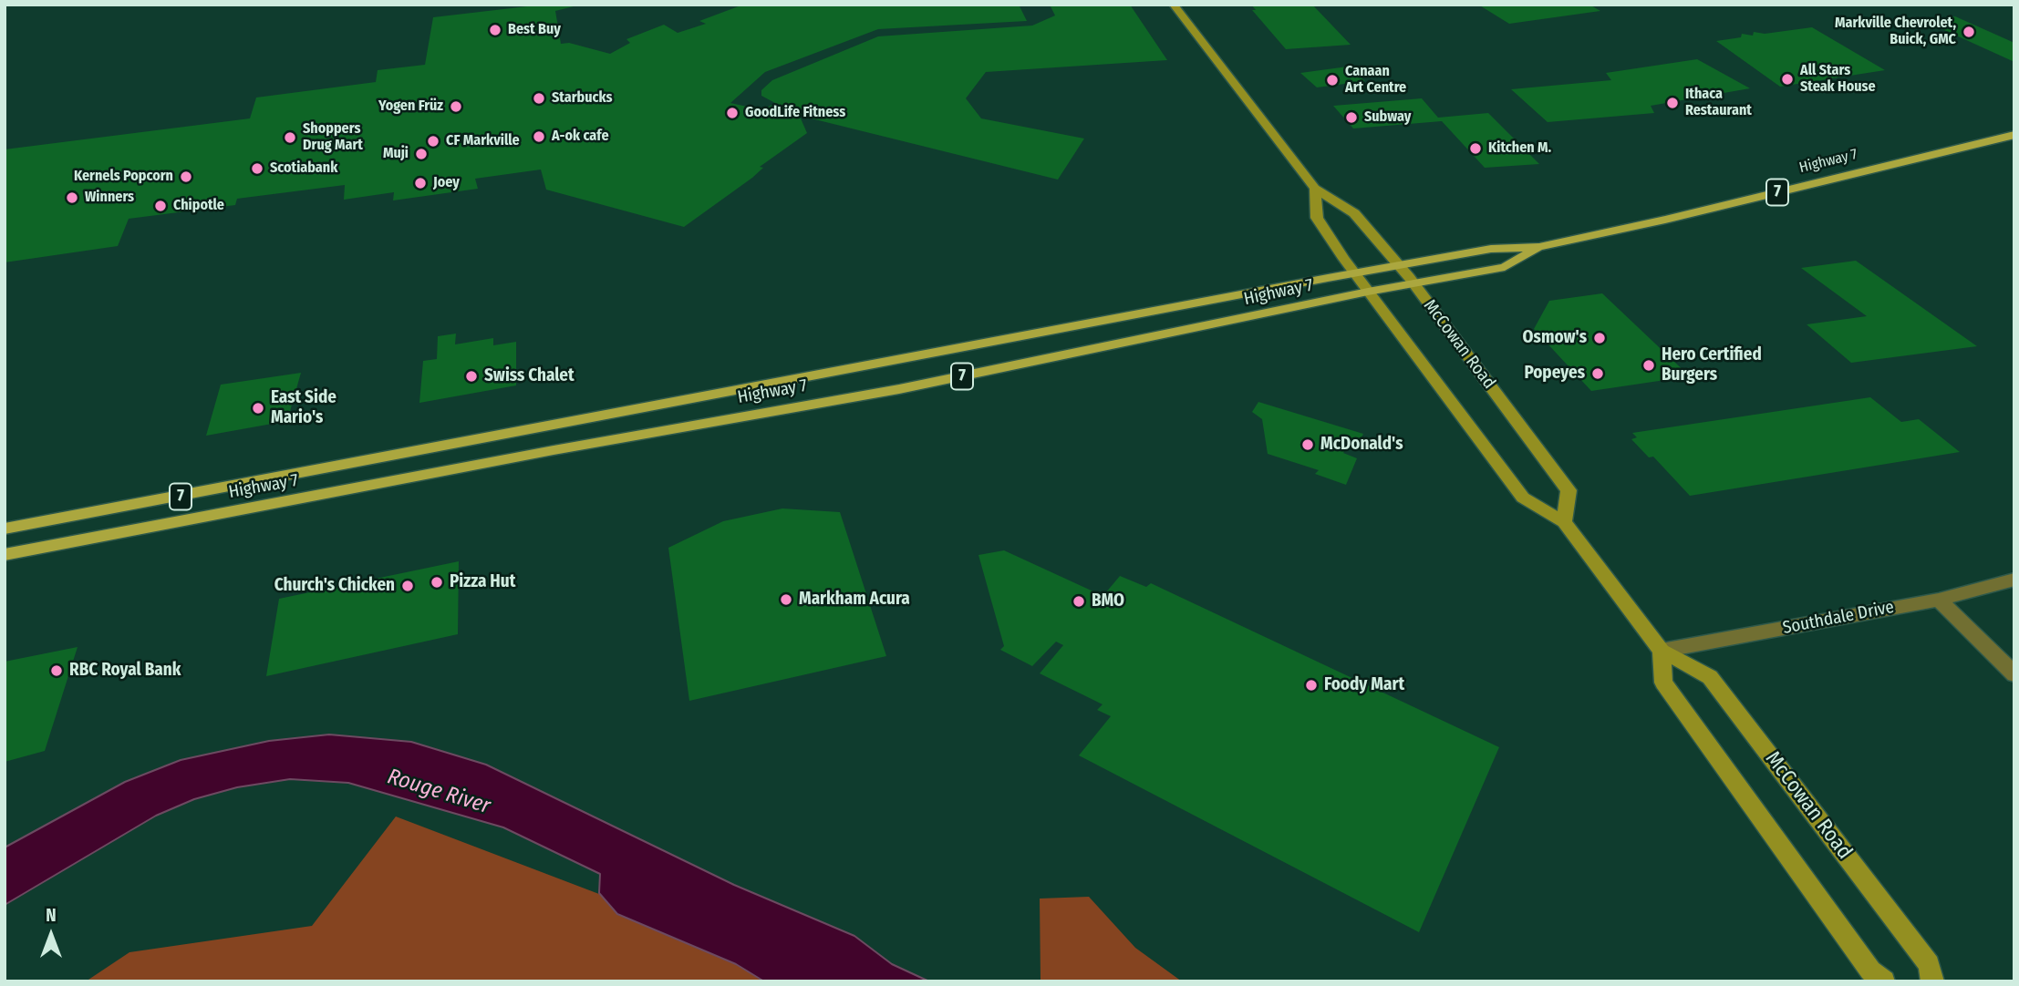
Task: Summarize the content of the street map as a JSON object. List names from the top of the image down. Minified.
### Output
{"streets":{"main road":["Highway 7","7","McCowan Road"],"street":["Southdale Drive"]},"crossings":[["Highway 7","McCowan Road"],["McCowan Road","Southdale Drive"]],"water":["Rouge River"],"places":["Best Buy","Markville Chevrolet, Buick, GMC","All Stars Steak House","Canaan Art Centre","Starbucks","Ithaca Restaurant","Yogen Früz","GoodLife Fitness","Subway","A-ok cafe","Shoppers Drug Mart","CF Markville","Kitchen M.","Muji","Scotiabank","Kernels Popcorn","Joey","Winners","Chipotle","Osmow's","Hero Certified Burgers","Popeyes","Swiss Chalet","East Side Mario's","McDonald's","Pizza Hut","Church's Chicken","Markham Acura","BMO","RBC Royal Bank","Foody Mart"],"north":"top"}
